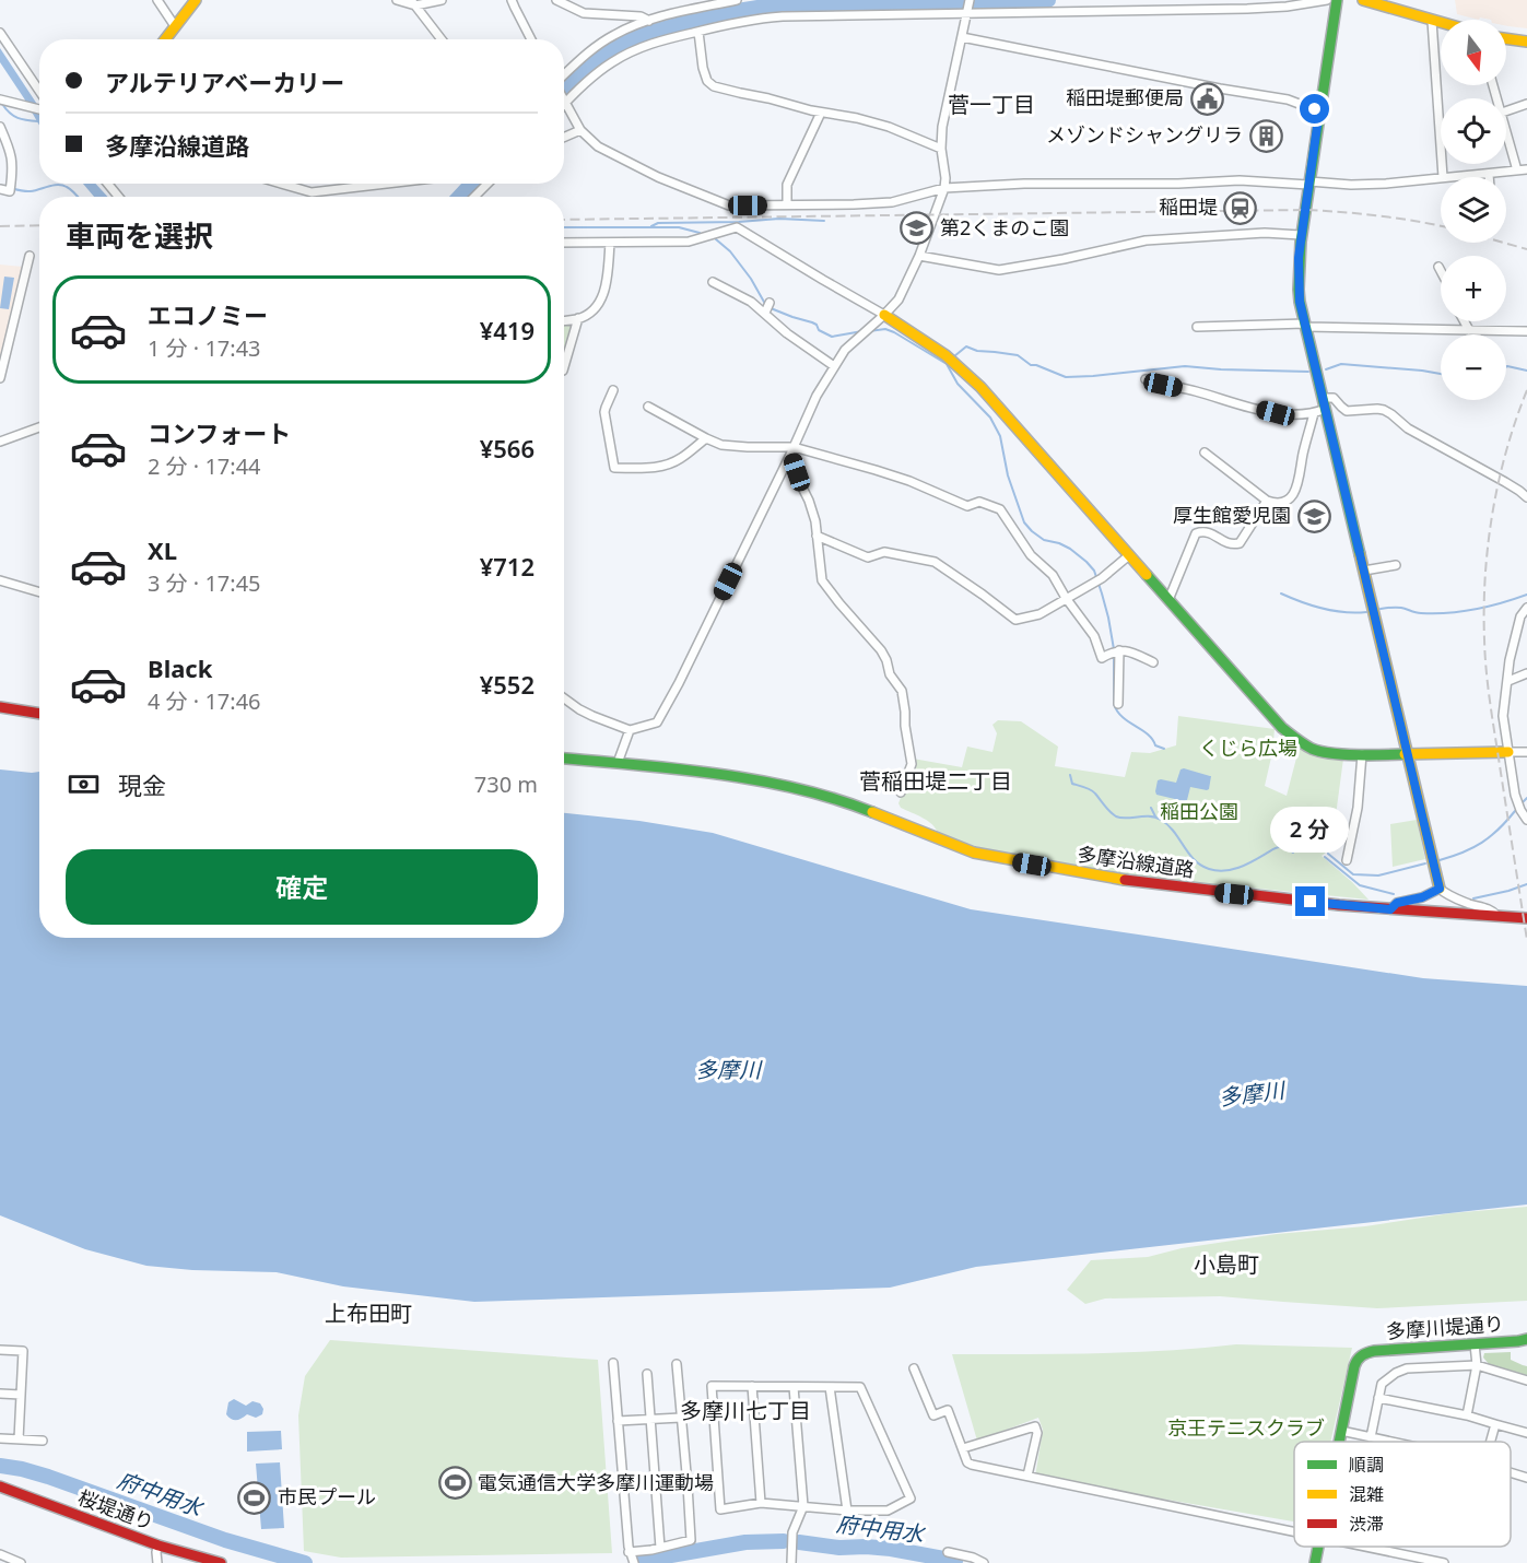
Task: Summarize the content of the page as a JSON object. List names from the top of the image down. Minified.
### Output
{"streets":{"street":["多摩沿線道路","多摩川堤通り","桜堤通り"]},"districts":["菅一丁目","菅稲田堤二丁目","小島町","上布田町","多摩川七丁目"],"water":["多摩川","府中用水"],"parks":["くじら広場","稲田公園","京王テニスクラブ"],"places":{"public building":["稲田堤郵便局"],"building":["メゾンドシャングリラ"],"station":["稲田堤"],"school or university":["第2くまのこ園","厚生館愛児園"],"sports":["電気通信大学多摩川運動場","市民プール"]},"legend":["順調","混雑","渋滞"],"north":"bottom","page":{"map_buttons":["+","−"],"banner":["アルテリアベーカリー","多摩沿線道路"],"heading":"車両を選択","list":[{"name":"エコノミー","note":"1 分 · 17:43","value":"¥419"},{"name":"コンフォート","note":"2 分 · 17:44","value":"¥566"},{"name":"XL","note":"3 分 · 17:45","value":"¥712"},{"name":"Black","note":"4 分 · 17:46","value":"¥552"}],"pay":["現金","730 m"],"bubble":"2 分","buttons":"確定"}}
